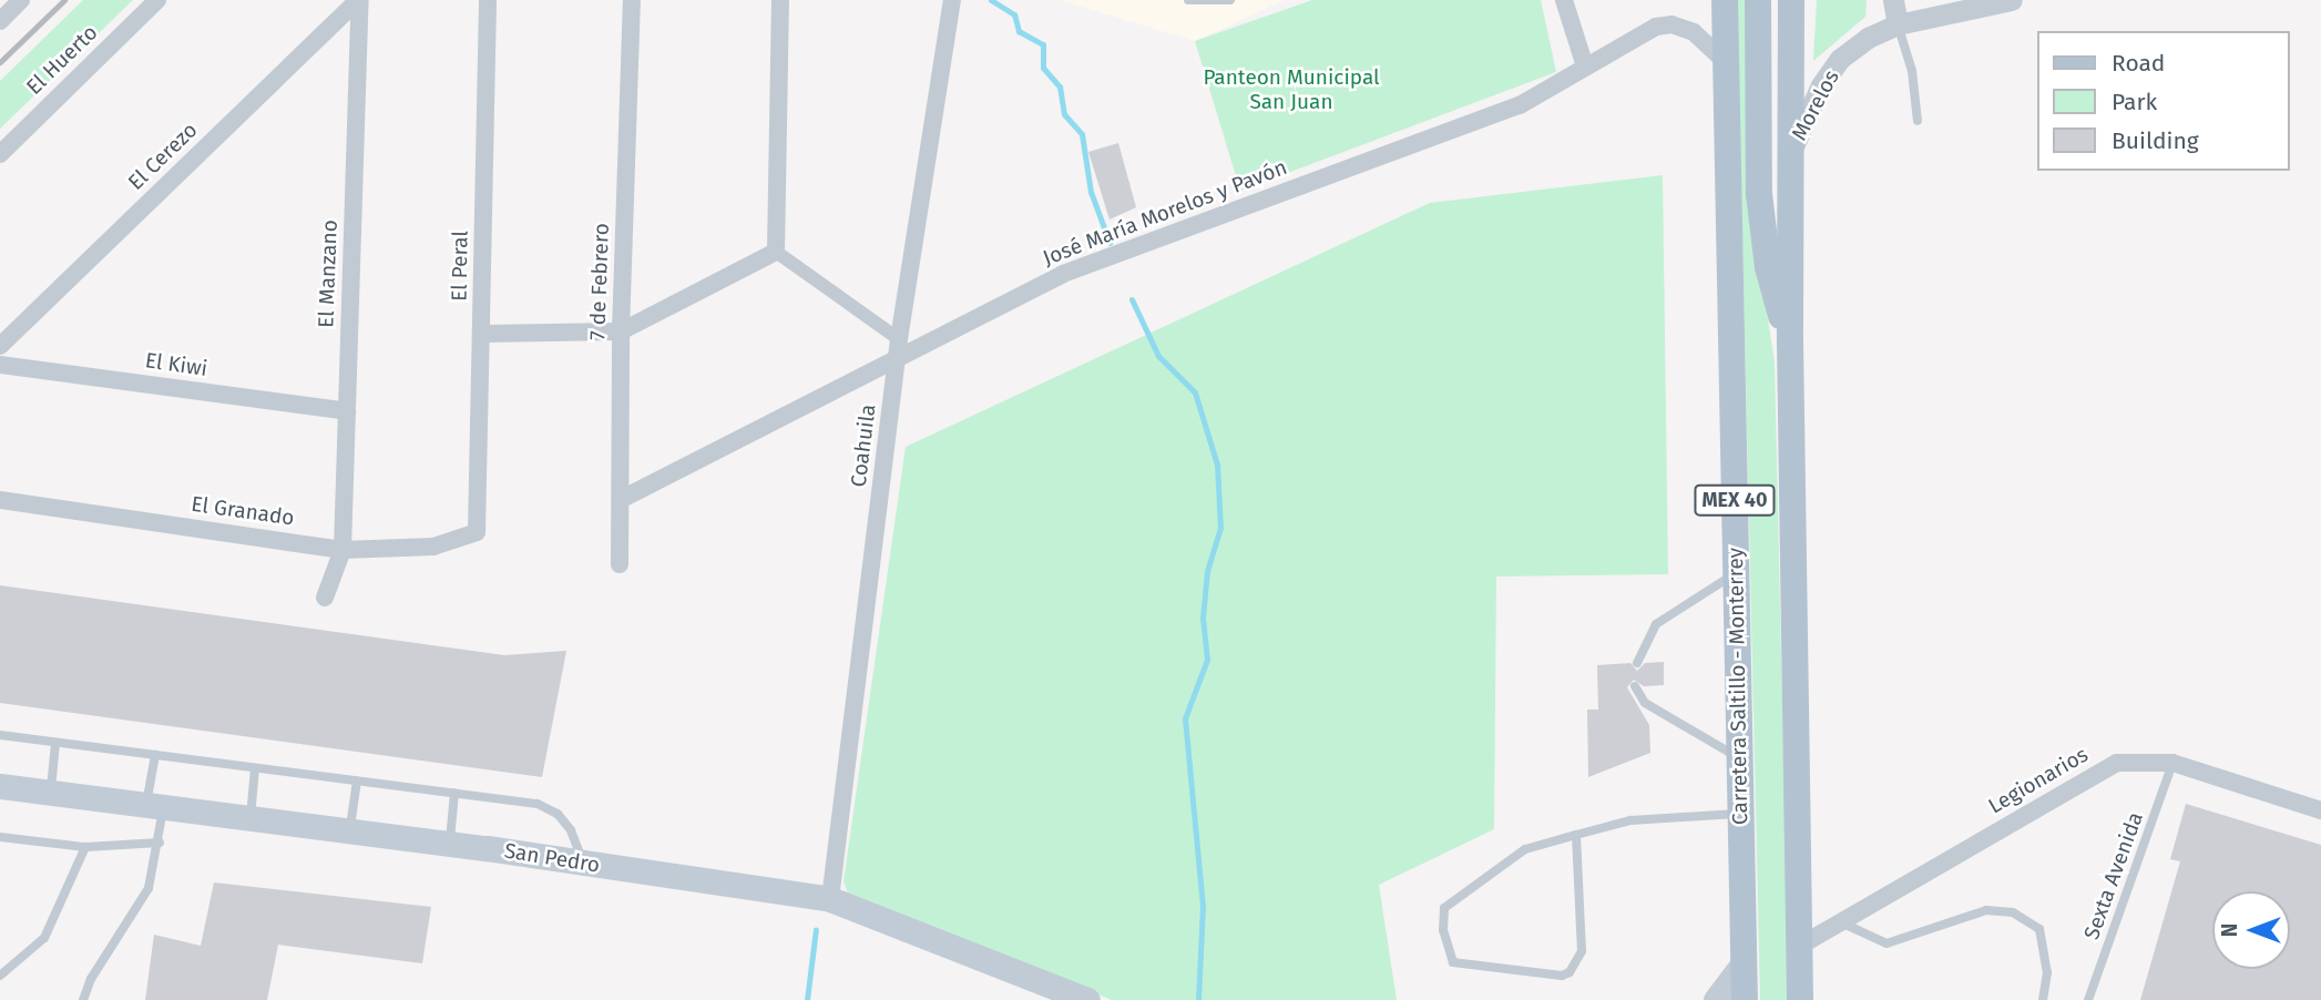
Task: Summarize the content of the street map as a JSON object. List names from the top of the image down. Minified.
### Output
{"streets":{"main road":["MEX 40","Carretera Saltillo - Monterrey","San Pedro"],"street":["El Huerto","Morelos","El Cerezo","José María Morelos y Pavón","El Peral","El Manzano","7 de Febrero","El Kiwi","Coahuila","El Granado","Legionarios"],"lane":["Sexta Avenida"]},"crossings":[["Morelos","MEX 40"],["El Cerezo","El Manzano"],["José María Morelos y Pavón","7 de Febrero"],["José María Morelos y Pavón","Coahuila"],["José María Morelos y Pavón","Carretera Saltillo - Monterrey"],["El Peral","El Granado"],["El Manzano","El Kiwi"],["El Manzano","El Granado"],["Coahuila","San Pedro"],["MEX 40","Legionarios"],["Legionarios","Sexta Avenida"]],"parks":["Panteon Municipal San Juan"],"legend":["Road","Park","Building"],"north":"left"}
